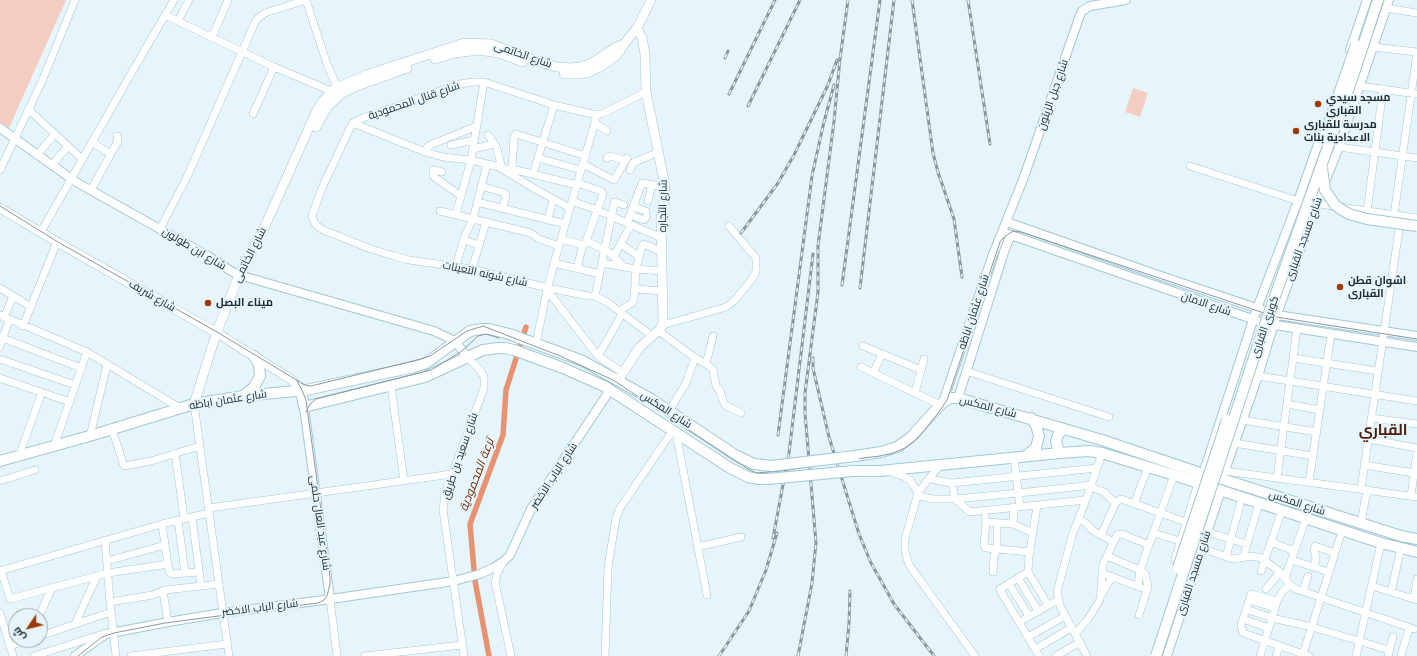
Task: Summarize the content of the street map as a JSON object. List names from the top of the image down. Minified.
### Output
{"streets":{"main road":["شارع الخاتمى","شارع التجاره","شارع شريف","شارع عثمان اباظه","كوبرى القبارى","شارع المكس","شارع عبد العال حلمى"],"street":["شارع جبل الزيتون","شارع قنال المحمودية","شارع مسجد القبارى","شارع ابن طولون","شارع شونه التعينات","شارع الامان","شارع سعيد بن طريق","شارع الباب الاخضر"]},"crossings":[["شارع الخاتمى","شارع ابن طولون"],["شارع الخاتمى","شارع شريف"],["شارع الخاتمى","شارع عثمان اباظه"],["شارع جبل الزيتون","شارع الامان"],["شارع جبل الزيتون","شارع عثمان اباظه"],["شارع قنال المحمودية","شارع شونه التعينات"],["شارع التجاره","شارع شونه التعينات"],["شارع مسجد القبارى","شارع الامان"],["شارع مسجد القبارى","شارع المكس"],["شارع ابن طولون","شارع عثمان اباظه"],["شارع ابن طولون","شارع المكس"],["شارع شريف","شارع عثمان اباظه"],["شارع شريف","شارع عبد العال حلمى"],["شارع الامان","شارع عثمان اباظه"],["شارع عثمان اباظه","شارع المكس"],["شارع عثمان اباظه","شارع عبد العال حلمى"],["شارع المكس","شارع سعيد بن طريق"],["شارع المكس","شارع الباب الاخضر"],["شارع سعيد بن طريق","شارع الباب الاخضر"],["شارع الباب الاخضر","شارع عبد العال حلمى"]],"districts":["القباري"],"water":["ترعة المحمودية"],"places":["مسجد سيدي القباري","مدرسة للقبارى الاعدادية بنات","اشوان قطن القبارى","ميناء البصل"],"north":"bottom left"}
